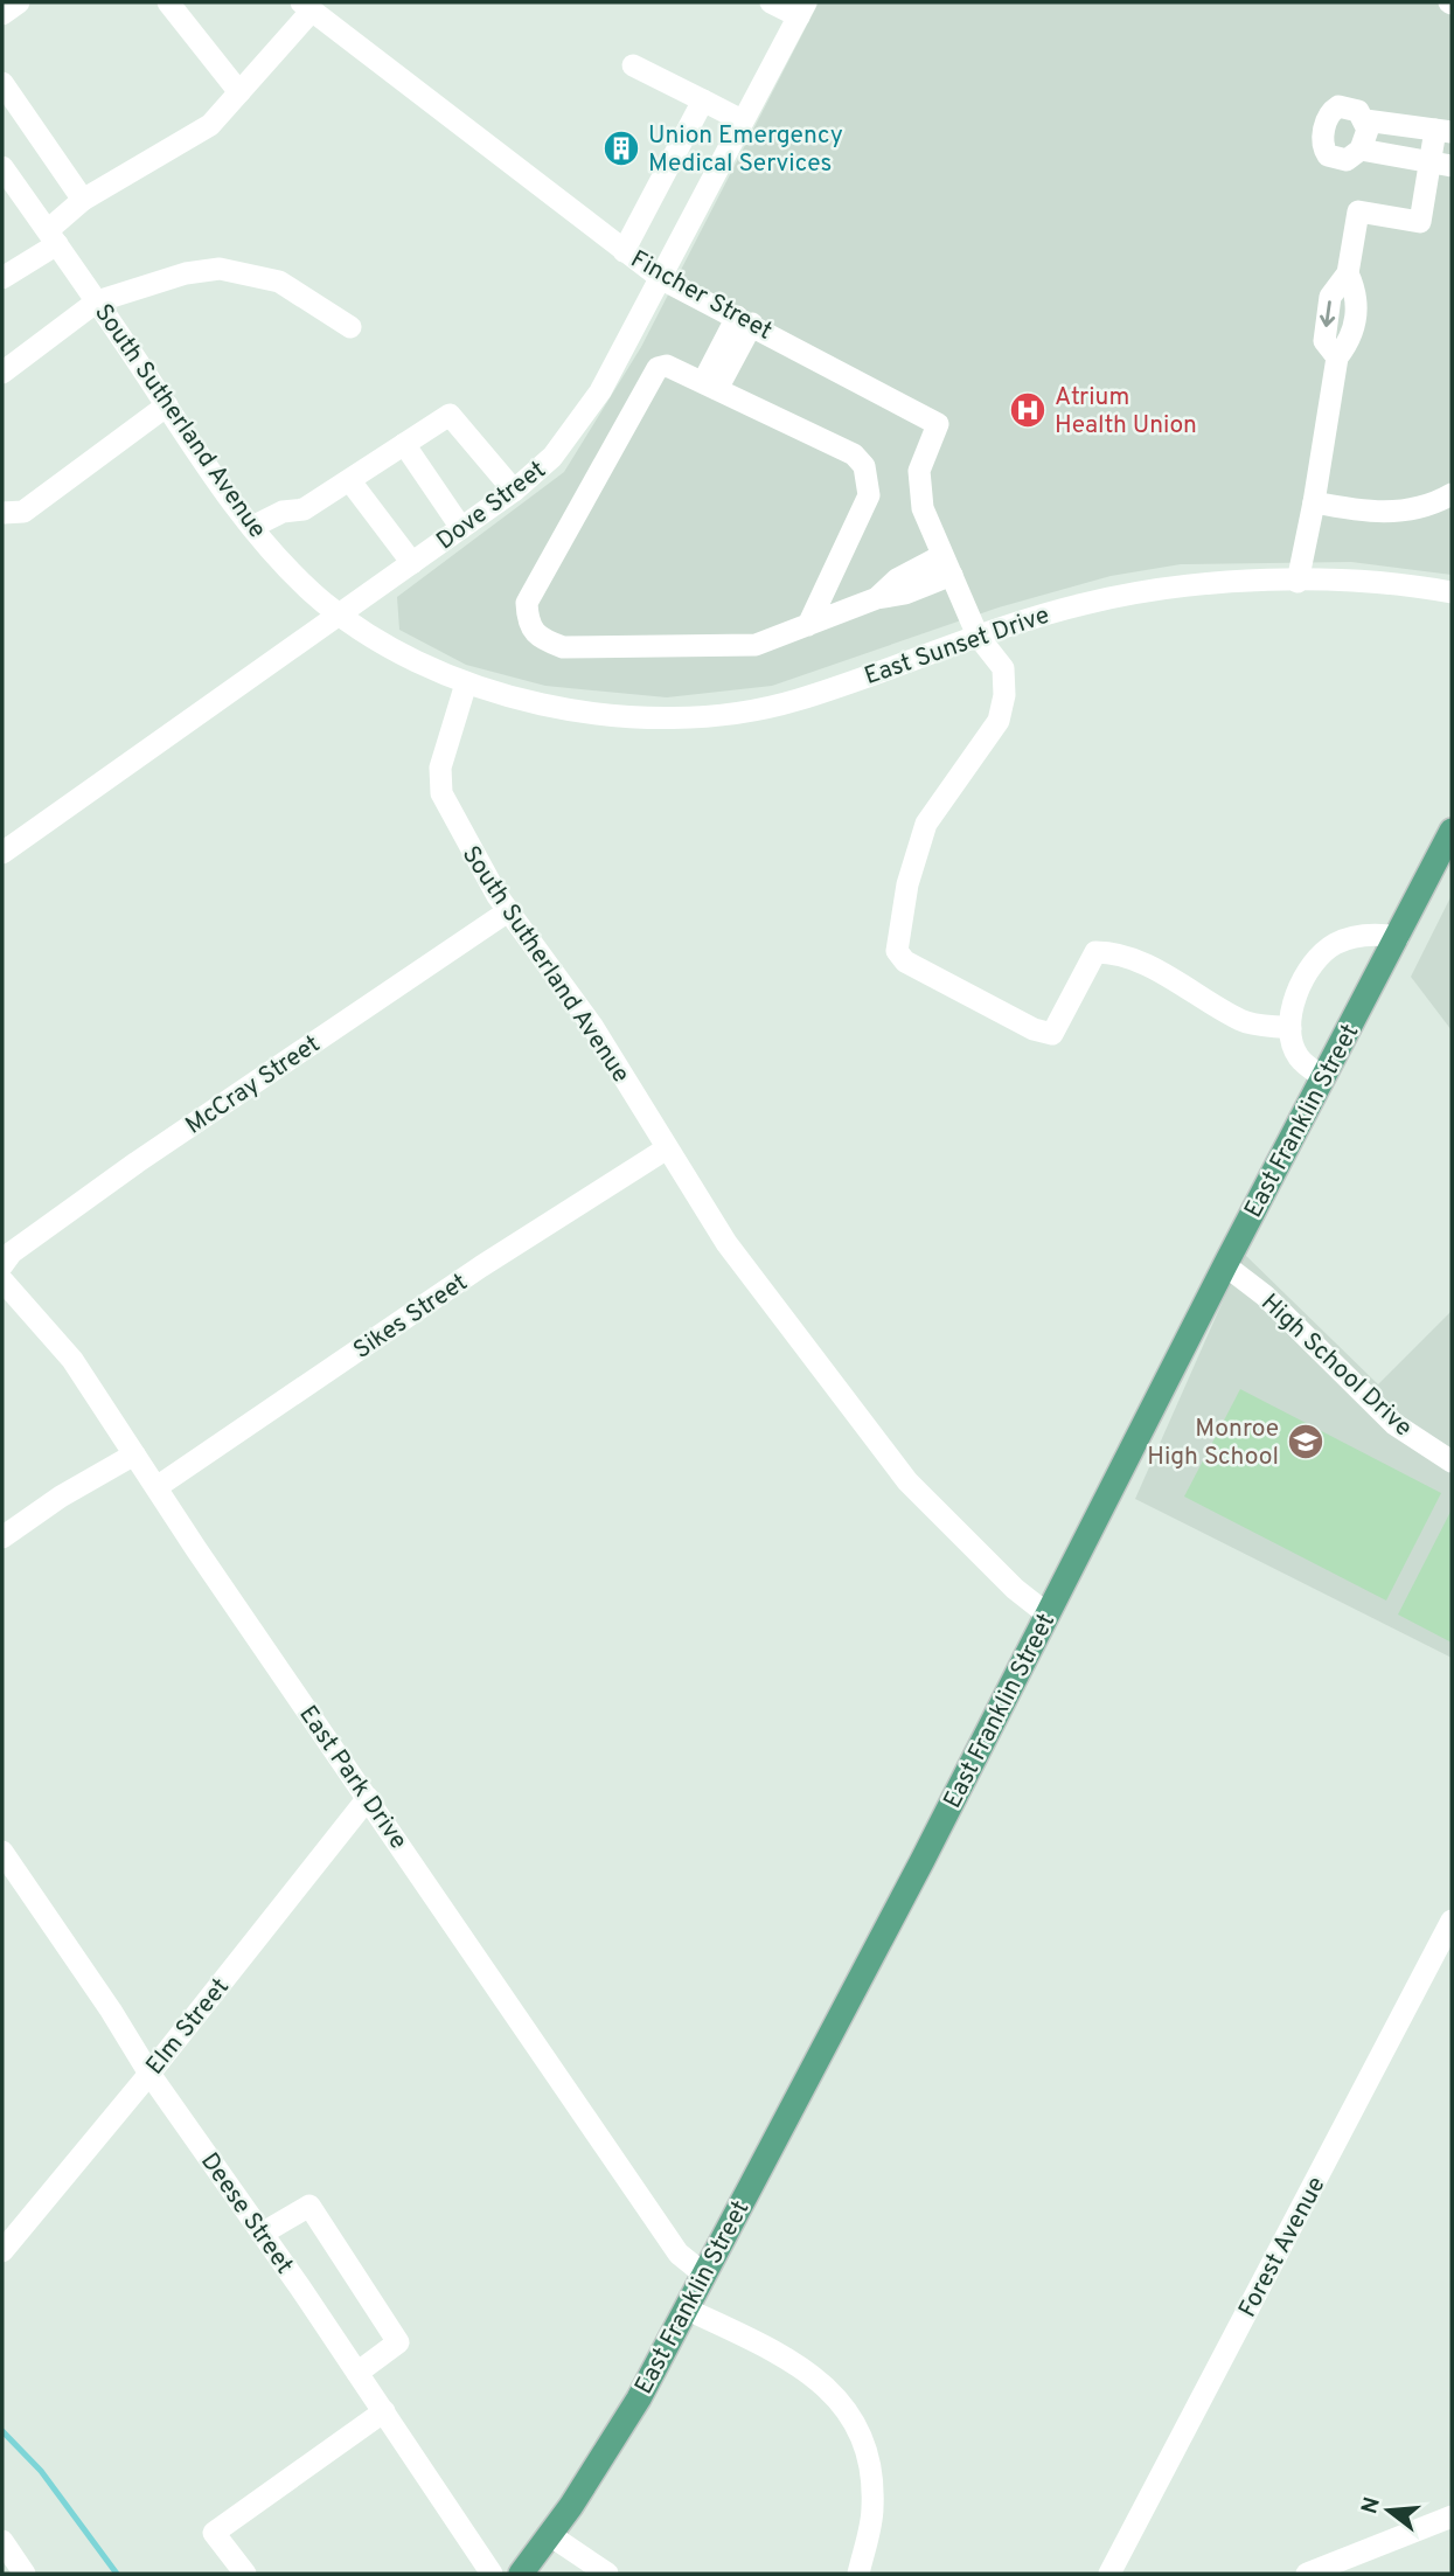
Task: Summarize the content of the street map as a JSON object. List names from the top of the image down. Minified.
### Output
{"streets":{"main road":["East Franklin Street"],"street":["Fincher Street","South Sutherland Avenue","Dove Street","East Sunset Drive","McCray Street","Sikes Street","High School Drive","East Park Drive","Elm Street","Deese Street","Forest Avenue"]},"crossings":[["Fincher Street","Dove Street"],["Fincher Street","East Sunset Drive"],["South Sutherland Avenue","Dove Street"],["South Sutherland Avenue","East Sunset Drive"],["South Sutherland Avenue","McCray Street"],["South Sutherland Avenue","East Franklin Street"],["South Sutherland Avenue","Sikes Street"],["East Franklin Street","High School Drive"],["East Franklin Street","East Park Drive"],["Sikes Street","East Park Drive"],["East Park Drive","Elm Street"],["Elm Street","Deese Street"]],"places":{"building":["Union Emergency Medical Services"],"hospital":["Atrium Health Union"],"school or university":["Monroe High School"]},"north":"left"}
